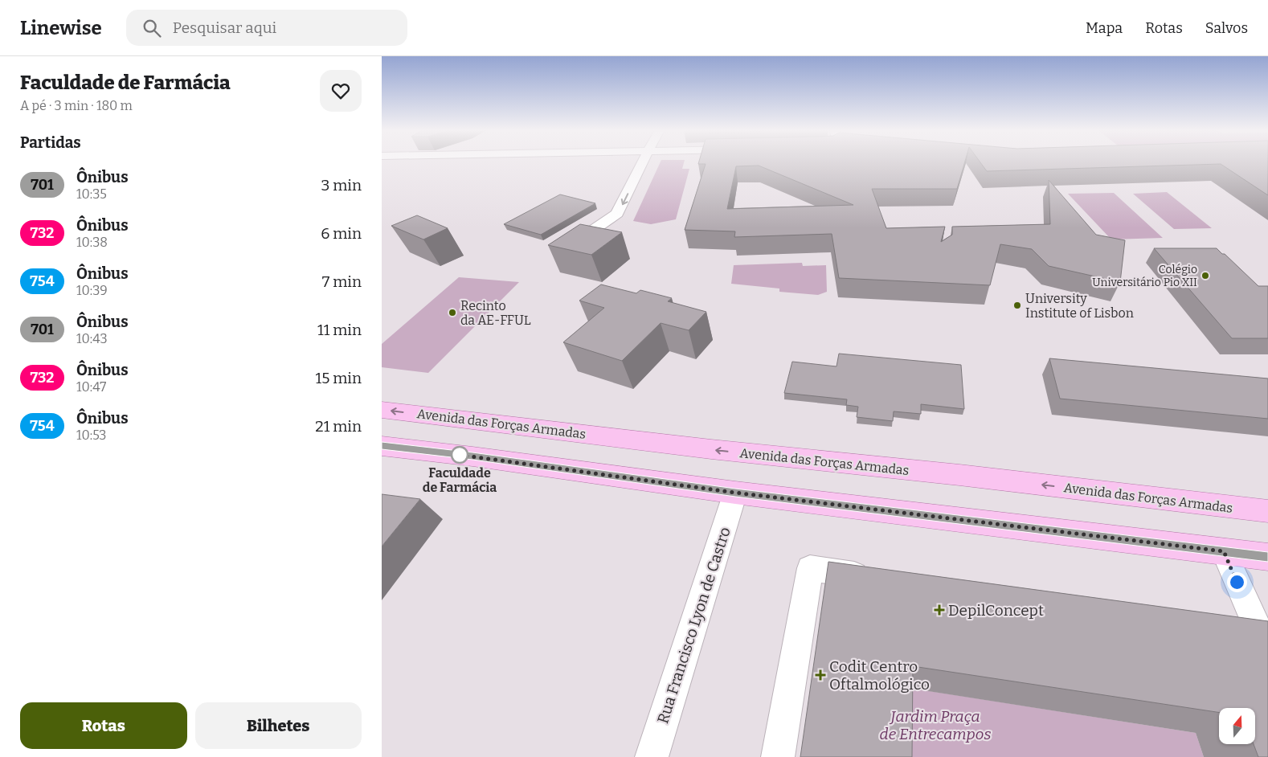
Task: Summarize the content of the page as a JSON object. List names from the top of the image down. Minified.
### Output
{"streets":{"main road":["Avenida das Forças Armadas"],"street":["Rua Francisco Lyon de Castro"]},"parks":["Jardim Praça de Entrecampos"],"places":{"other":["Colégio Universitário Pio XII","University Institute of Lisbon","Recinto da AE-FFUL","Faculdade de Farmácia"],"health":["DepilConcept","Codit Centro Oftalmológico"]},"lines":["bus line 701"],"north":"top","page":{"header":"Linewise","search":"Pesquisar aqui","nav":["Mapa","Rotas","Salvos"],"heading":[["Faculdade de Farmácia","A pé · 3 min · 180 m"],"Partidas"],"list":[{"mark":"701","name":"Ônibus","note":"10:35","value":"3 min"},{"mark":"732","name":"Ônibus","note":"10:38","value":"6 min"},{"mark":"754","name":"Ônibus","note":"10:39","value":"7 min"},{"mark":"701","name":"Ônibus","note":"10:43","value":"11 min"},{"mark":"732","name":"Ônibus","note":"10:47","value":"15 min"},{"mark":"754","name":"Ônibus","note":"10:53","value":"21 min"}],"buttons":["Rotas","Bilhetes"]}}
